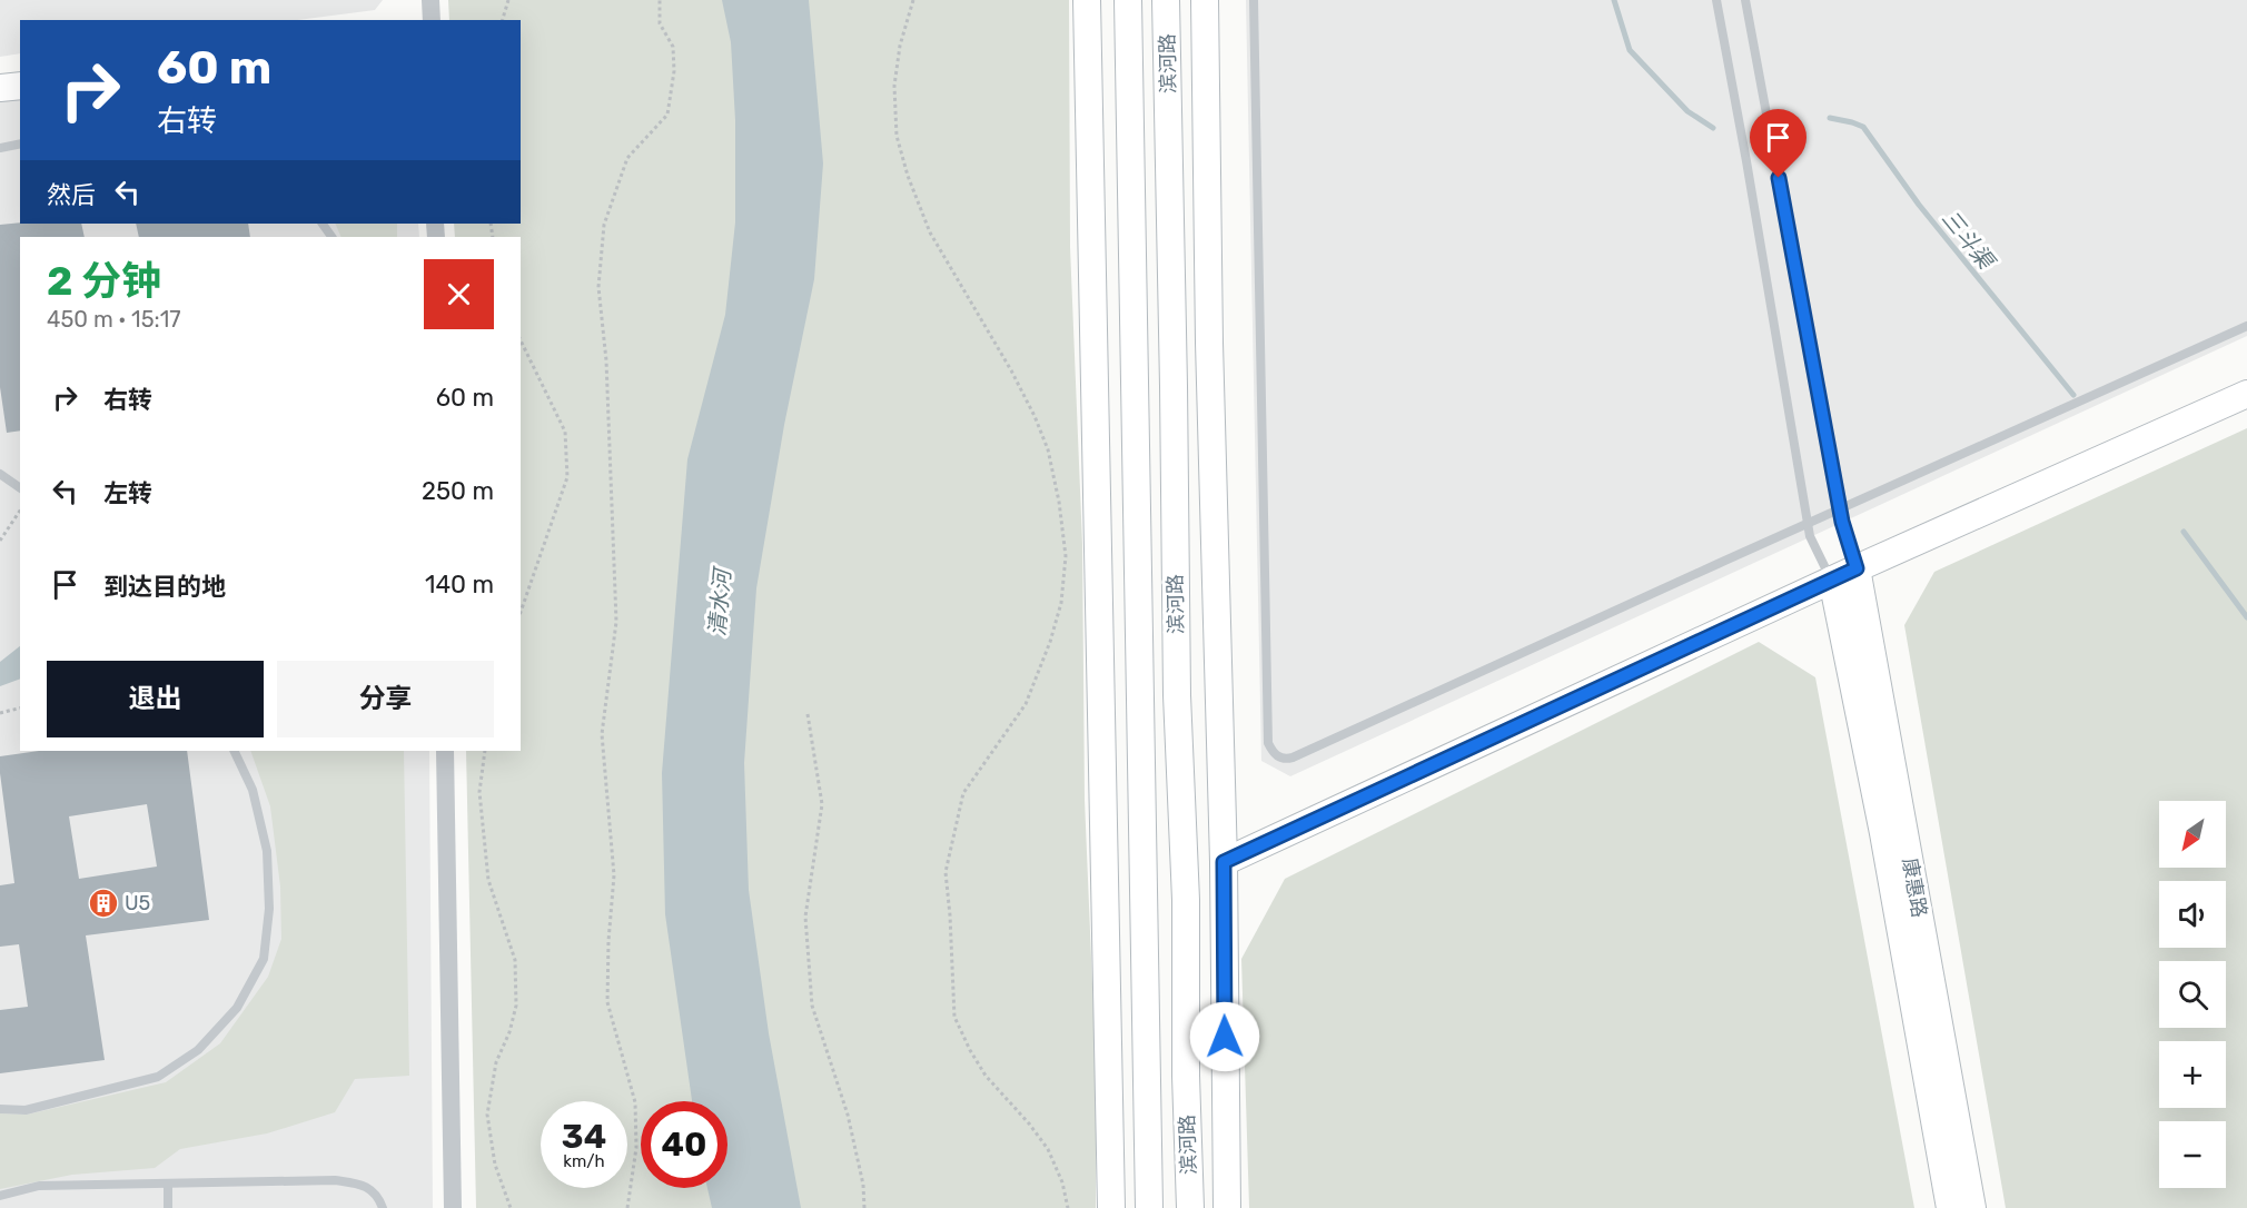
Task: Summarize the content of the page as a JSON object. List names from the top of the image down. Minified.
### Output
{"streets":{"main road":["滨河路","康惠路"]},"water":["三斗渠","清水河"],"places":{"building":["U5"]},"north":"bottom left","page":{"turn":["60 m","右转"],"then":"然后","heading":["2 分钟","450 m · 15:17"],"list":[{"name":"右转","value":"60 m"},{"name":"左转","value":"250 m"},{"name":"到达目的地","value":"140 m"}],"buttons":["退出","分享"],"map_buttons":["+","−"],"speed":"34 km/h","limit":"40"}}
